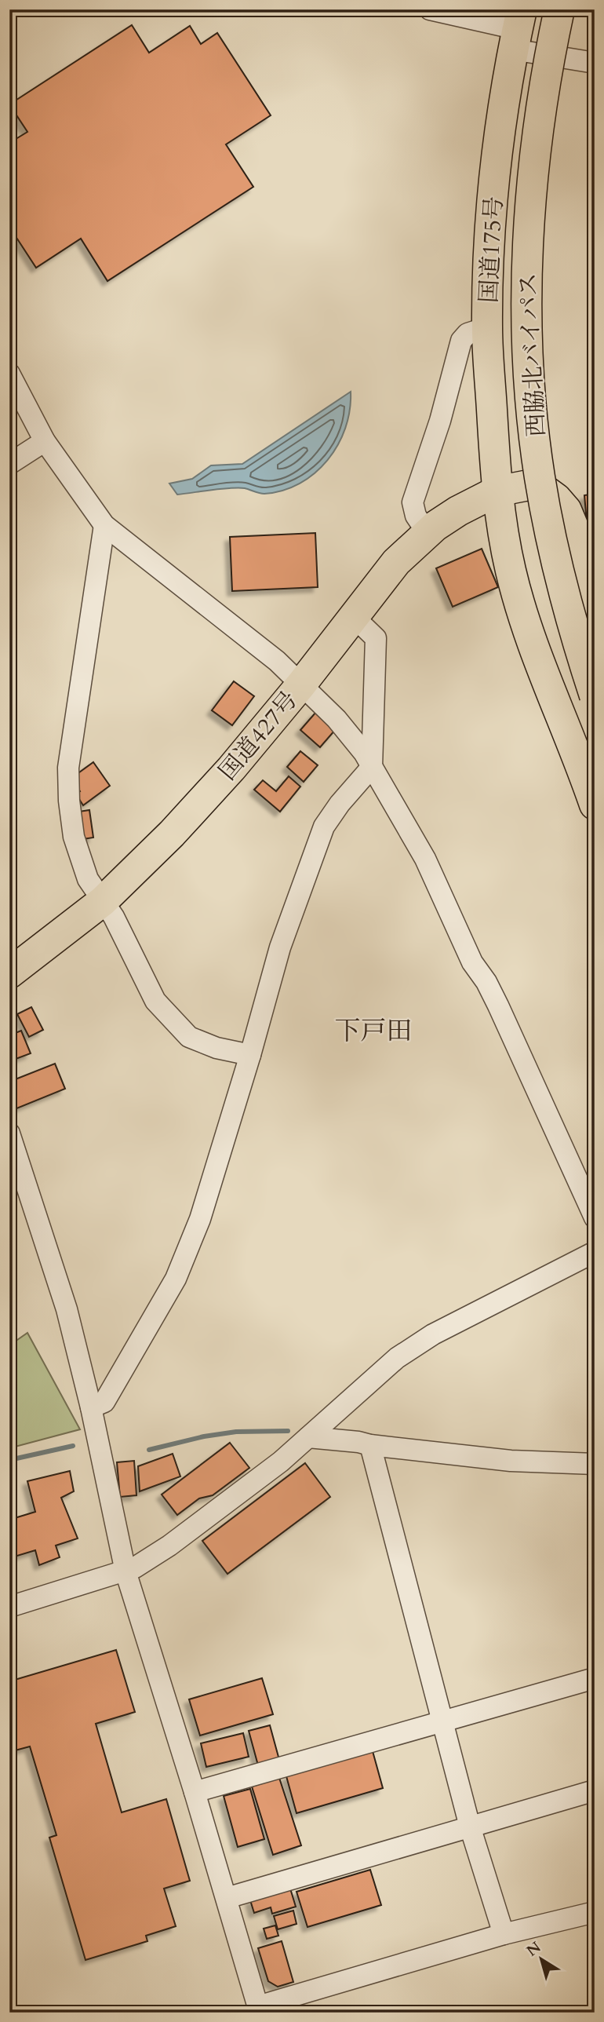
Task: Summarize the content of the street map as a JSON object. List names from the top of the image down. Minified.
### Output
{"streets":{"highway":["国道175号","西脇北バイパス","国道427号"]},"crossings":[["国道175号","国道427号"]],"districts":["下戸田"],"north":"top left"}
